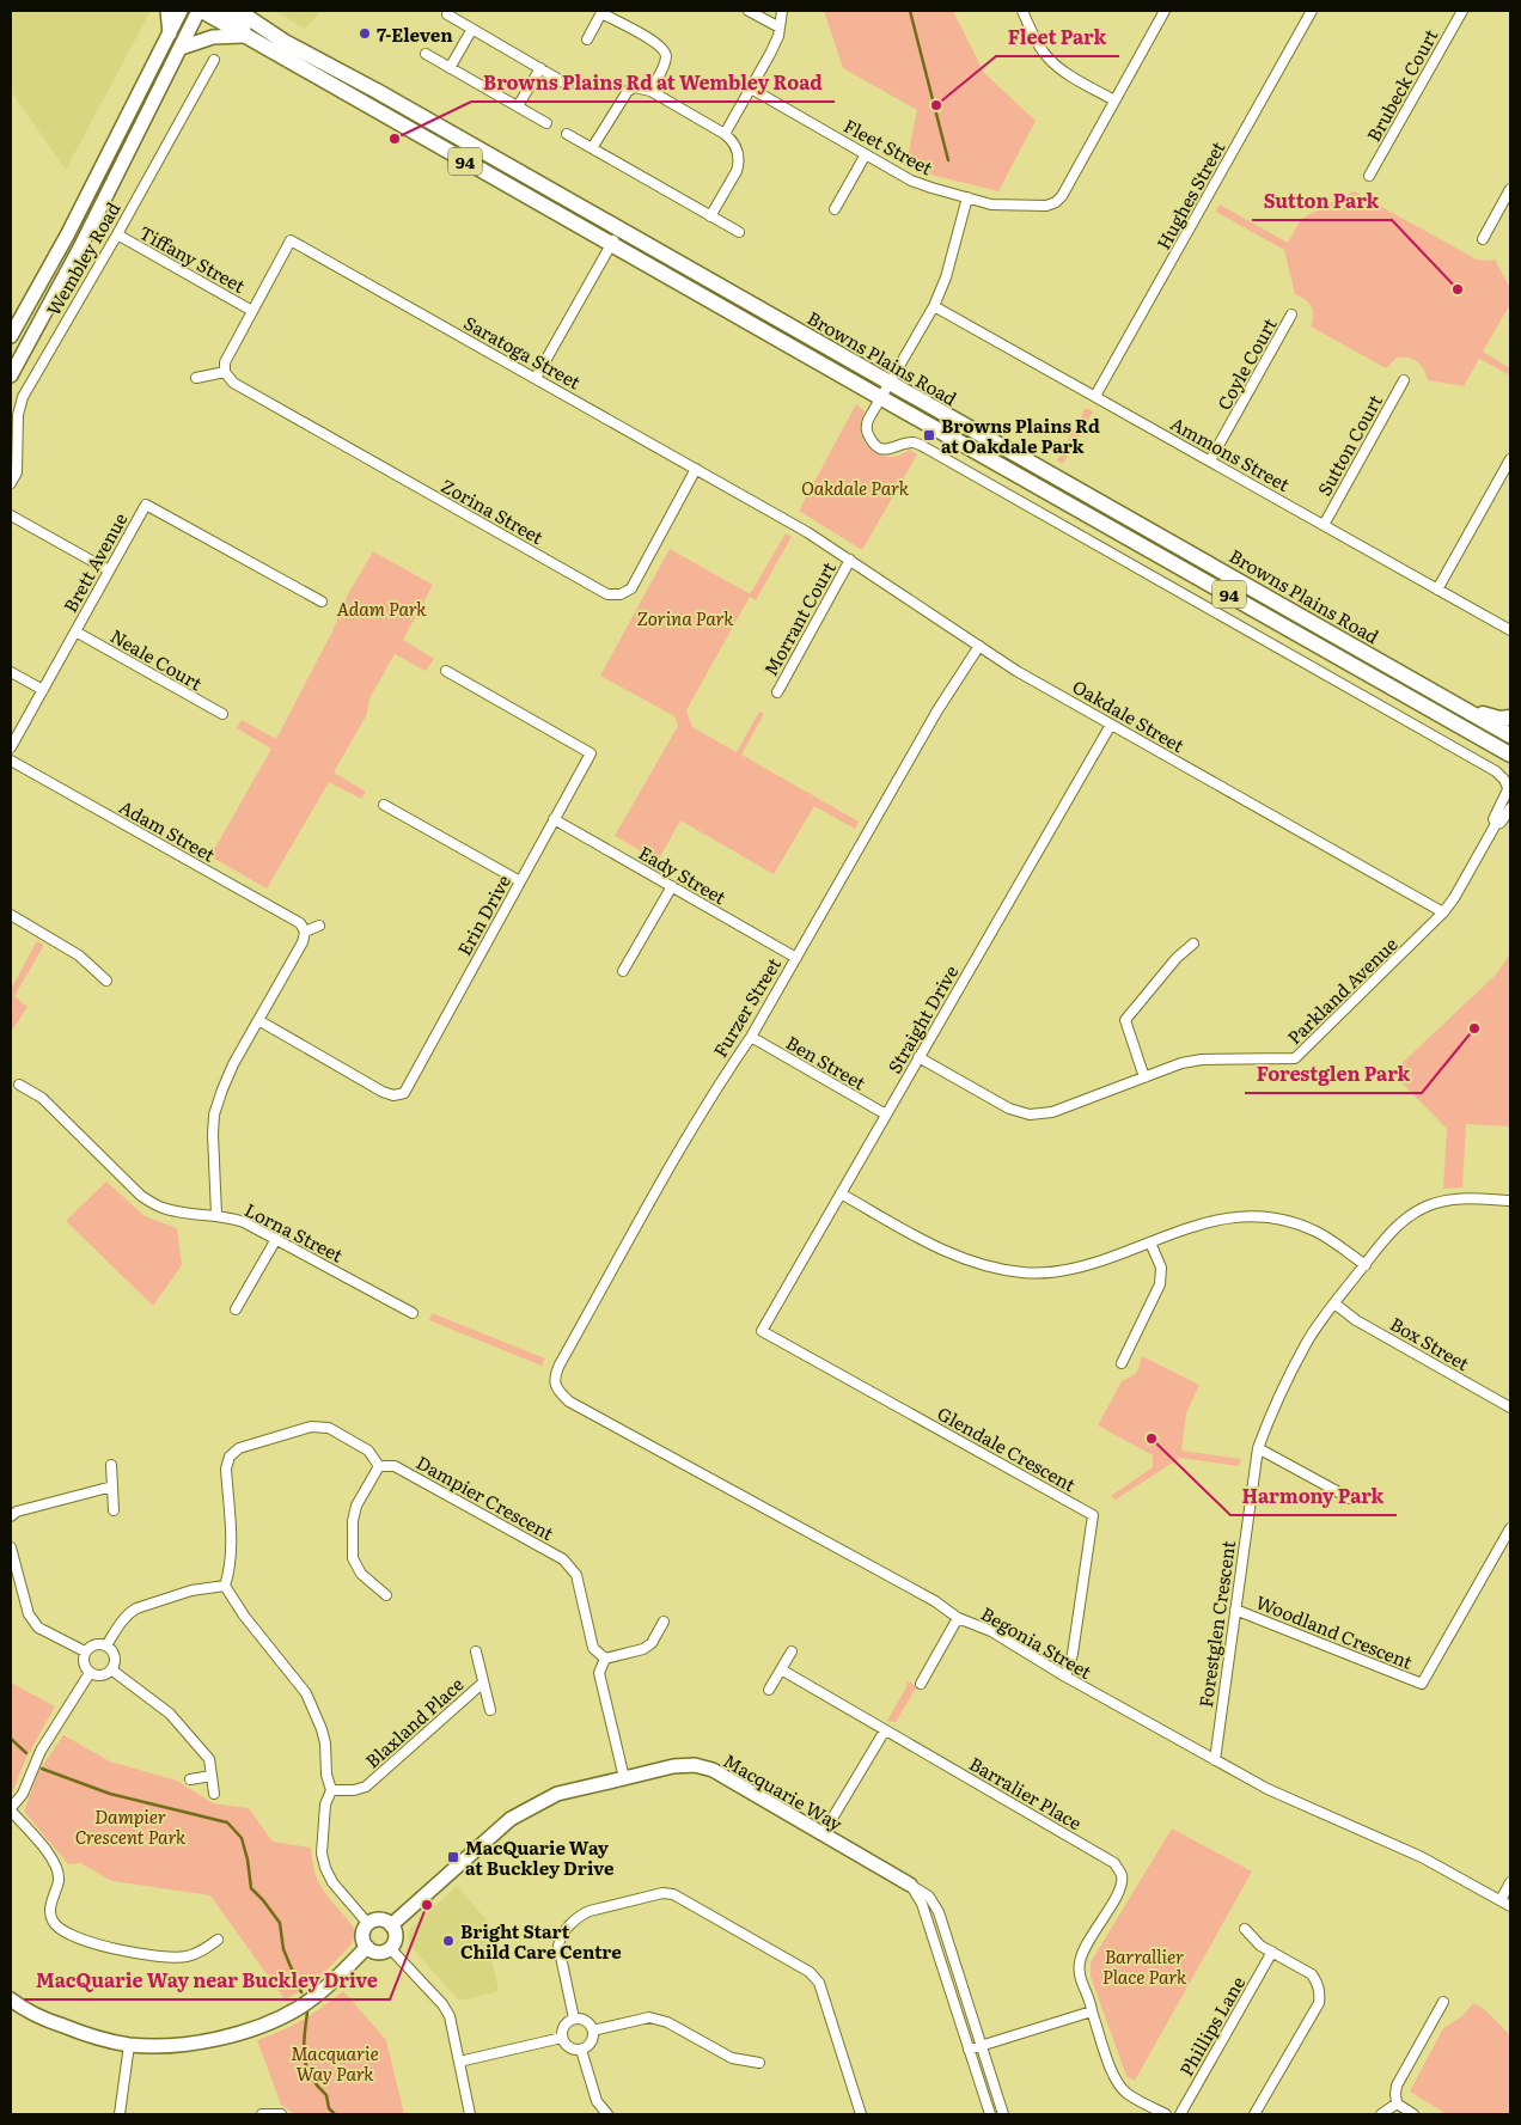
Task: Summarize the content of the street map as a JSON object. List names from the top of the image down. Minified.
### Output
{"streets":{"main road":["94","Browns Plains Road"],"street":["Brubeck Court","Fleet Street","Hughes Street","Wembley Road","Tiffany Street","Saratoga Street","Coyle Court","Sutton Court","Ammons Street","Zorina Street","Brett Avenue","Morrant Court","Neale Court","Oakdale Street","Adam Street","Eady Street","Erin Drive","Parkland Avenue","Furzer Street","Straight Drive","Ben Street","Lorna Street","Box Street","Glendale Crescent","Dampier Crescent","Forestglen Crescent","Woodland Crescent","Begonia Street","Blaxland Place","Macquarie Way","Barralier Place","Phillips Lane"]},"crossings":[["Hughes Street","Ammons Street"],["Wembley Road","Tiffany Street"],["Wembley Road","Browns Plains Road"],["Tiffany Street","Saratoga Street"],["Saratoga Street","Zorina Street"],["Saratoga Street","Oakdale Street"],["Browns Plains Road","Parkland Avenue"],["Coyle Court","Ammons Street"],["Sutton Court","Ammons Street"],["Brett Avenue","Neale Court"],["Morrant Court","Oakdale Street"],["Oakdale Street","Parkland Avenue"],["Oakdale Street","Furzer Street"],["Oakdale Street","Straight Drive"],["Eady Street","Erin Drive"],["Eady Street","Furzer Street"],["Parkland Avenue","Straight Drive"],["Furzer Street","Ben Street"],["Furzer Street","Begonia Street"],["Straight Drive","Ben Street"],["Straight Drive","Glendale Crescent"],["Box Street","Forestglen Crescent"],["Glendale Crescent","Begonia Street"],["Forestglen Crescent","Woodland Crescent"],["Forestglen Crescent","Begonia Street"]],"parks":["Oakdale Park","Adam Park","Zorina Park","Dampier Crescent Park","Barrallier Place Park","Macquarie Way Park"],"places":{"other":["7-Eleven","Fleet Park","Browns Plains Rd at Wembley Road","Sutton Park","Forestglen Park","Harmony Park","MacQuarie Way near Buckley Drive","Bright Start Child Care Centre"],"transit":["Browns Plains Rd at Oakdale Park","MacQuarie Way at Buckley Drive"]}}
